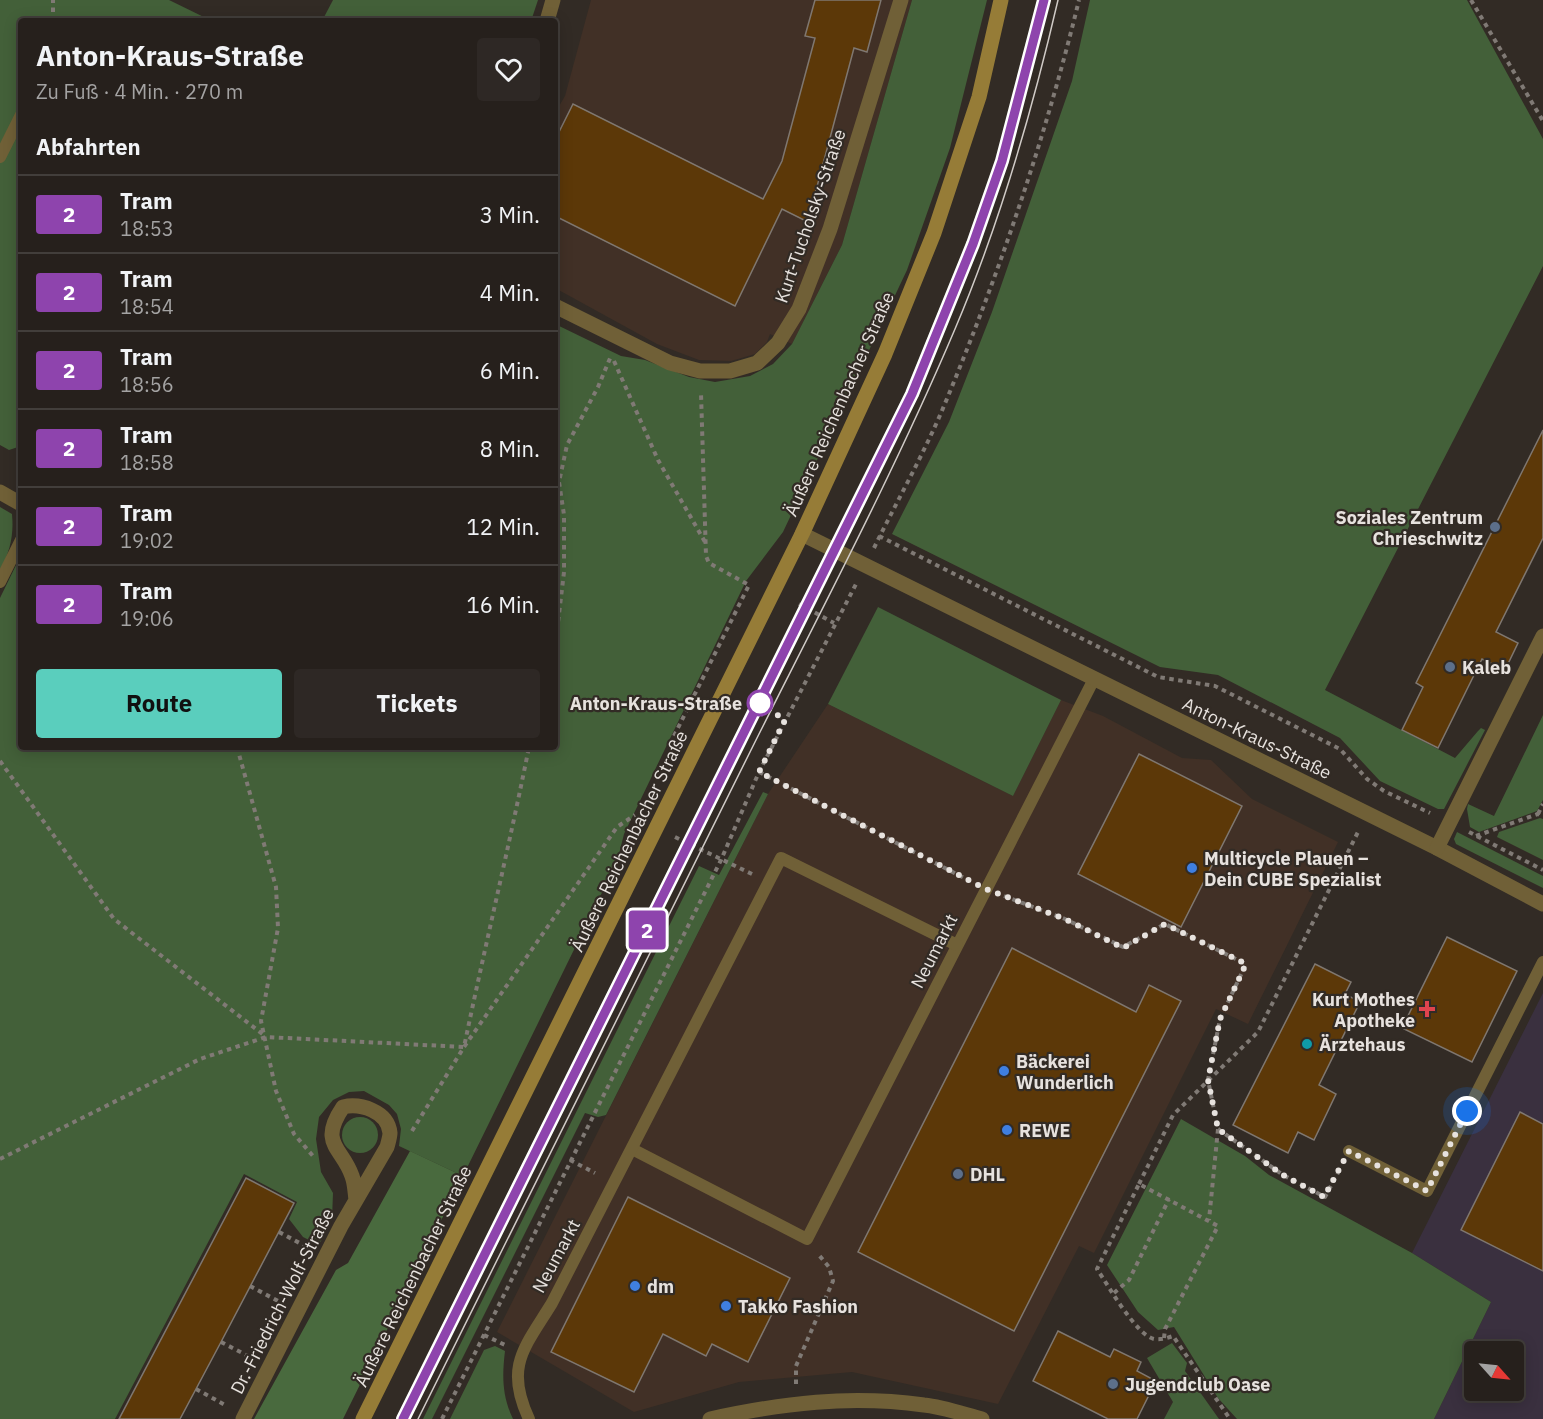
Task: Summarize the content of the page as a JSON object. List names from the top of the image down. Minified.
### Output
{"streets":{"street":["Kurt-Tucholsky-Straße","Äußere Reichenbacher Straße","Anton-Kraus-Straße","Dr.-Friedrich-Wolf-Straße"],"lane":["Neumarkt"]},"crossings":[["Äußere Reichenbacher Straße","Anton-Kraus-Straße"],["Anton-Kraus-Straße","Neumarkt"]],"places":{"other":["Soziales Zentrum Chrieschwitz","Kaleb","Anton-Kraus-Straße","Multicycle Plauen – Dein CUBE Spezialist","Ärztehaus","Bäckerei Wunderlich","REWE","DHL","dm","Takko Fashion","Jugendclub Oase"],"health":["Kurt Mothes Apotheke"]},"lines":["tram line 2"],"north":"bottom right","page":{"on_map":"2","heading":[["Anton-Kraus-Straße","Zu Fuß · 4 Min. · 270 m"],"Abfahrten"],"list":[{"mark":"2","name":"Tram","note":"18:53","value":"3 Min."},{"mark":"2","name":"Tram","note":"18:54","value":"4 Min."},{"mark":"2","name":"Tram","note":"18:56","value":"6 Min."},{"mark":"2","name":"Tram","note":"18:58","value":"8 Min."},{"mark":"2","name":"Tram","note":"19:02","value":"12 Min."},{"mark":"2","name":"Tram","note":"19:06","value":"16 Min."}],"buttons":["Route","Tickets"]}}
